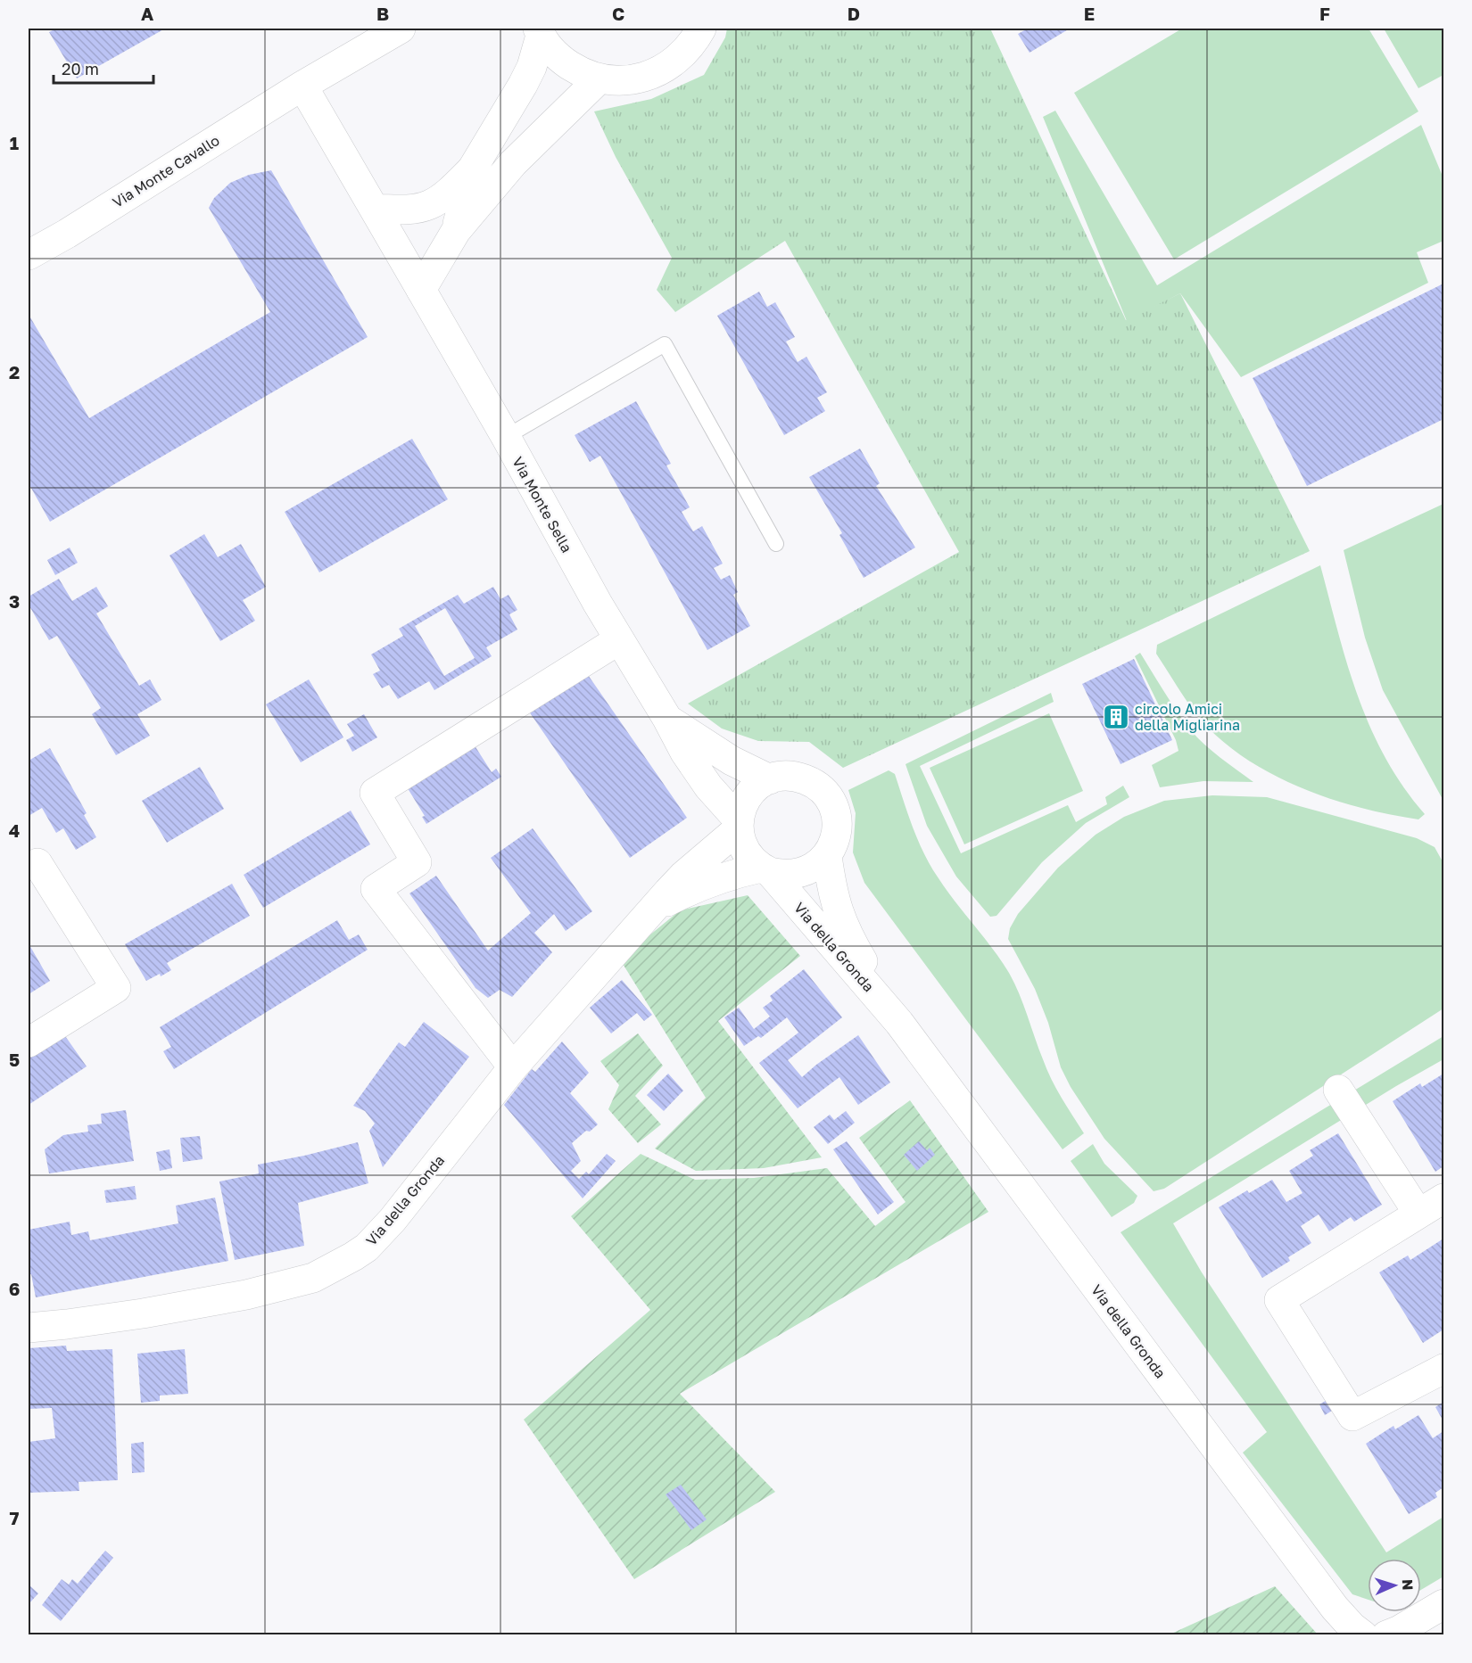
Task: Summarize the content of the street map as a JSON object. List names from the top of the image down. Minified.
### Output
{"streets":{"street":["Via Monte Cavallo","Via Monte Sella","Via della Gronda"]},"crossings":[["Via Monte Cavallo","Via Monte Sella"],["Via Monte Sella","Via della Gronda"]],"places":{"building":["circolo Amici della Migliarina"]},"scale_bar":"20 m","north":"right","grid":{"columns":["A","B","C","D","E","F"],"rows":["1","2","3","4","5","6","7"]}}
